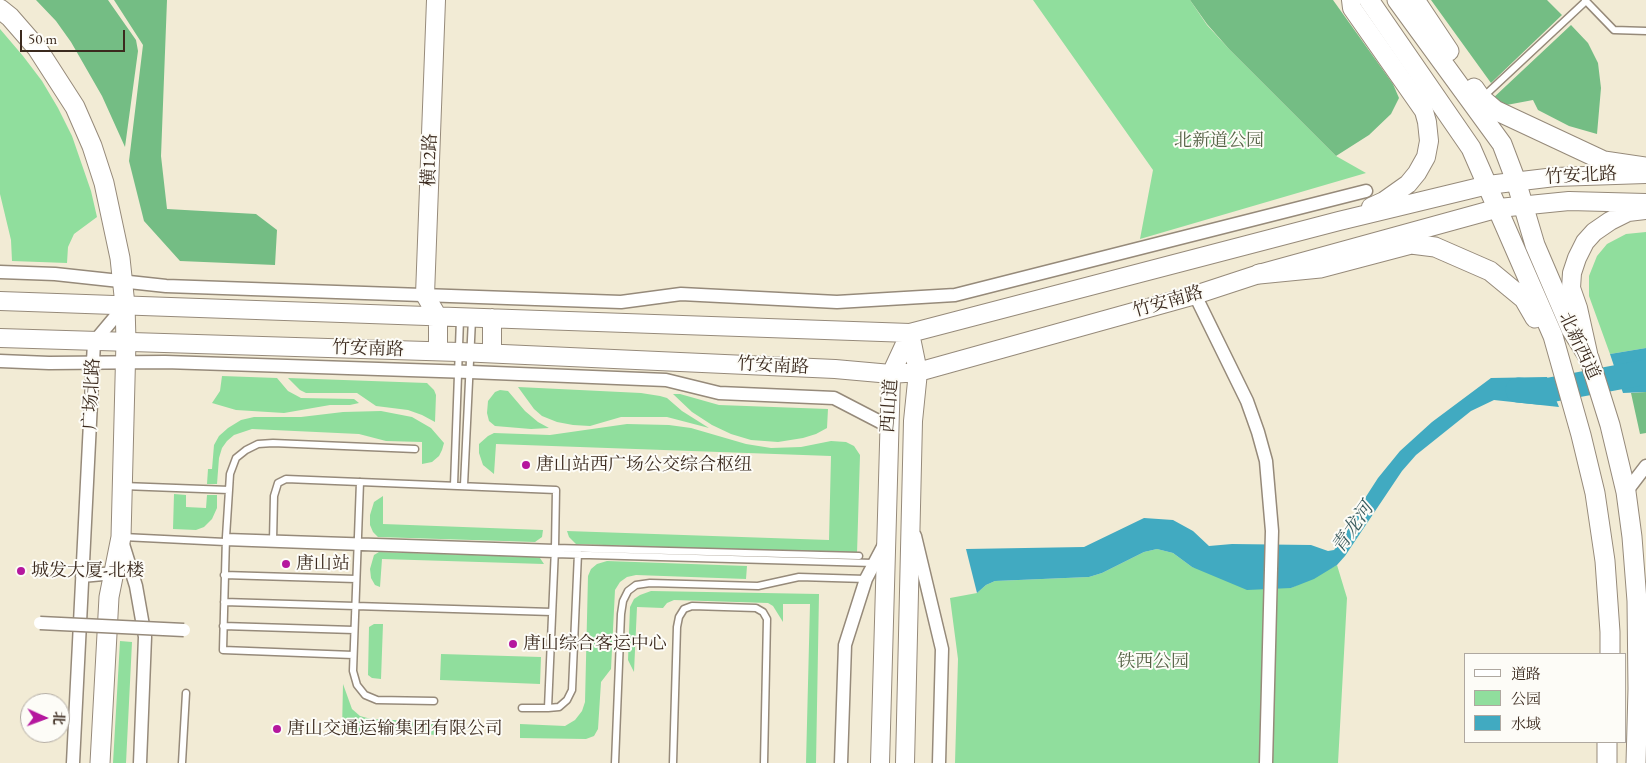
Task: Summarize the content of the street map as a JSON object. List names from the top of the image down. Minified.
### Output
{"streets":{"main road":["横12路","竹安北路","竹安南路","北新西道","广场北路","西山道"]},"crossings":[["竹安北路","竹安南路"],["竹安北路","北新西道"],["竹安南路","北新西道"],["竹安南路","广场北路"],["竹安南路","西山道"]],"water":["青龙河"],"parks":["北新道公园","铁西公园"],"places":["唐山站西广场公交综合枢纽","唐山站","城发大厦-北楼","唐山综合客运中心","唐山交通运输集团有限公司"],"legend":["道路","公园","水域"],"scale_bar":"50 m","north":"right"}
